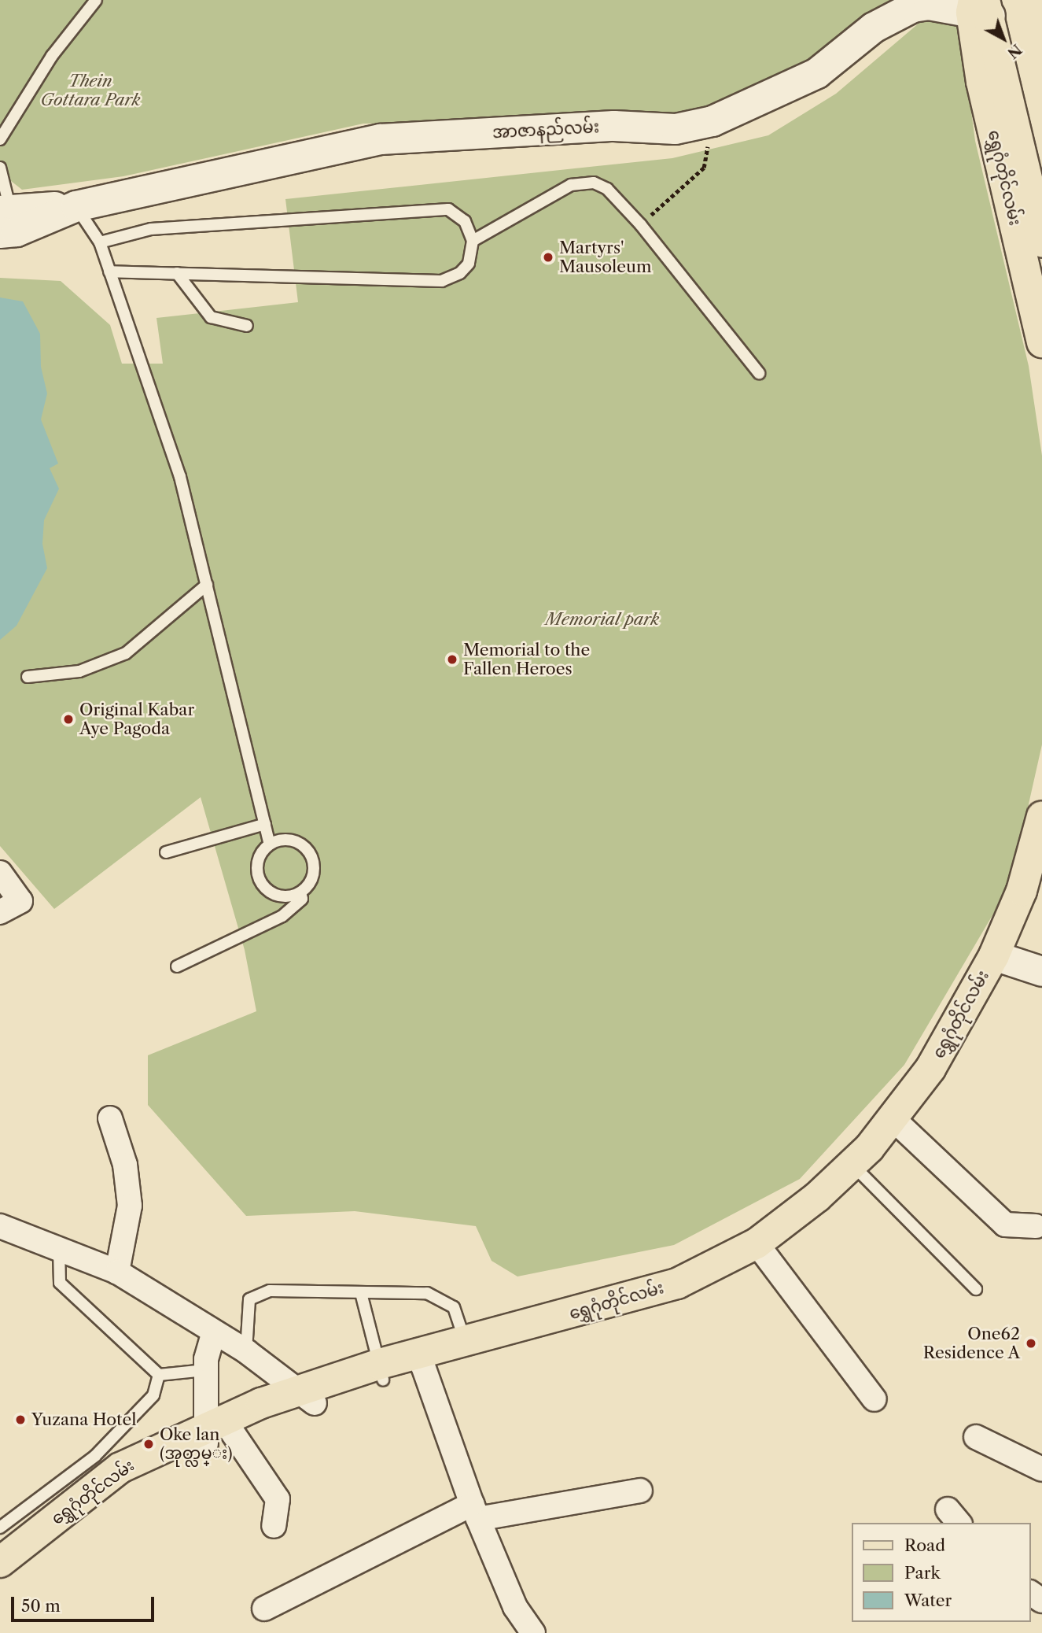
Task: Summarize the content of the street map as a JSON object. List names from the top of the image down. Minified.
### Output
{"streets":{"main road":["အာဇာနည်လမ်း","ရွှေဂုံတိုင်လမ်း"]},"crossings":[["အာဇာနည်လမ်း","ရွှေဂုံတိုင်လမ်း"]],"parks":["Thein Gottara Park","Memorial park"],"places":["Martyrs' Mausoleum","Memorial to the Fallen Heroes","Original Kabar Aye Pagoda","One62 Residence A","Yuzana Hotel","Oke lan (အုတ္လမ္း)"],"legend":["Road","Park","Water"],"scale_bar":"50 m","north":"bottom right"}
